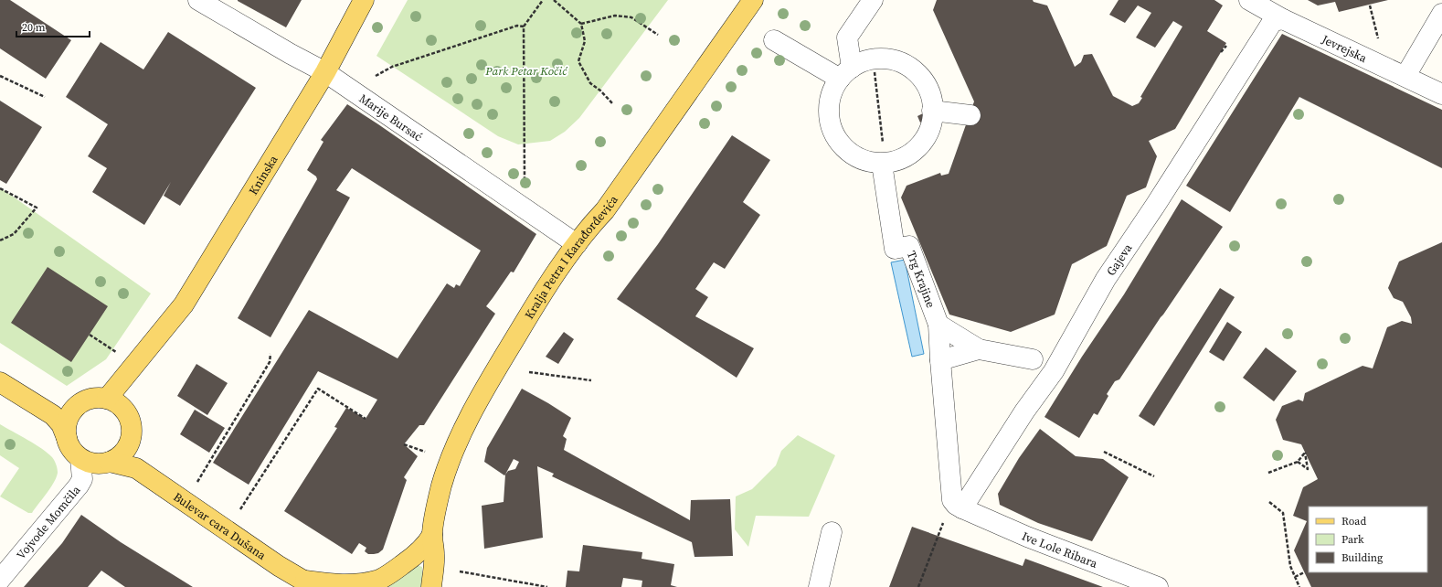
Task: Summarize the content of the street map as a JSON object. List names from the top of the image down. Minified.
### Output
{"streets":{"main road":["Kninska","Kralja Petra I Karađorđevića","Bulevar cara Dušana"],"street":["Jevrejska","Marije Bursać","Gajeva","Trg Krajine","Vojvode Momčila","Ive Lole Ribara"]},"crossings":[["Jevrejska","Gajeva"],["Marije Bursać","Kninska"],["Marije Bursać","Kralja Petra I Karađorđevića"],["Kninska","Vojvode Momčila"],["Kninska","Bulevar cara Dušana"],["Kralja Petra I Karađorđevića","Bulevar cara Dušana"],["Gajeva","Trg Krajine"],["Gajeva","Ive Lole Ribara"],["Trg Krajine","Ive Lole Ribara"],["Vojvode Momčila","Bulevar cara Dušana"]],"parks":["Park Petar Kočić"],"legend":["Road","Park","Building"],"scale_bar":"20 m"}
